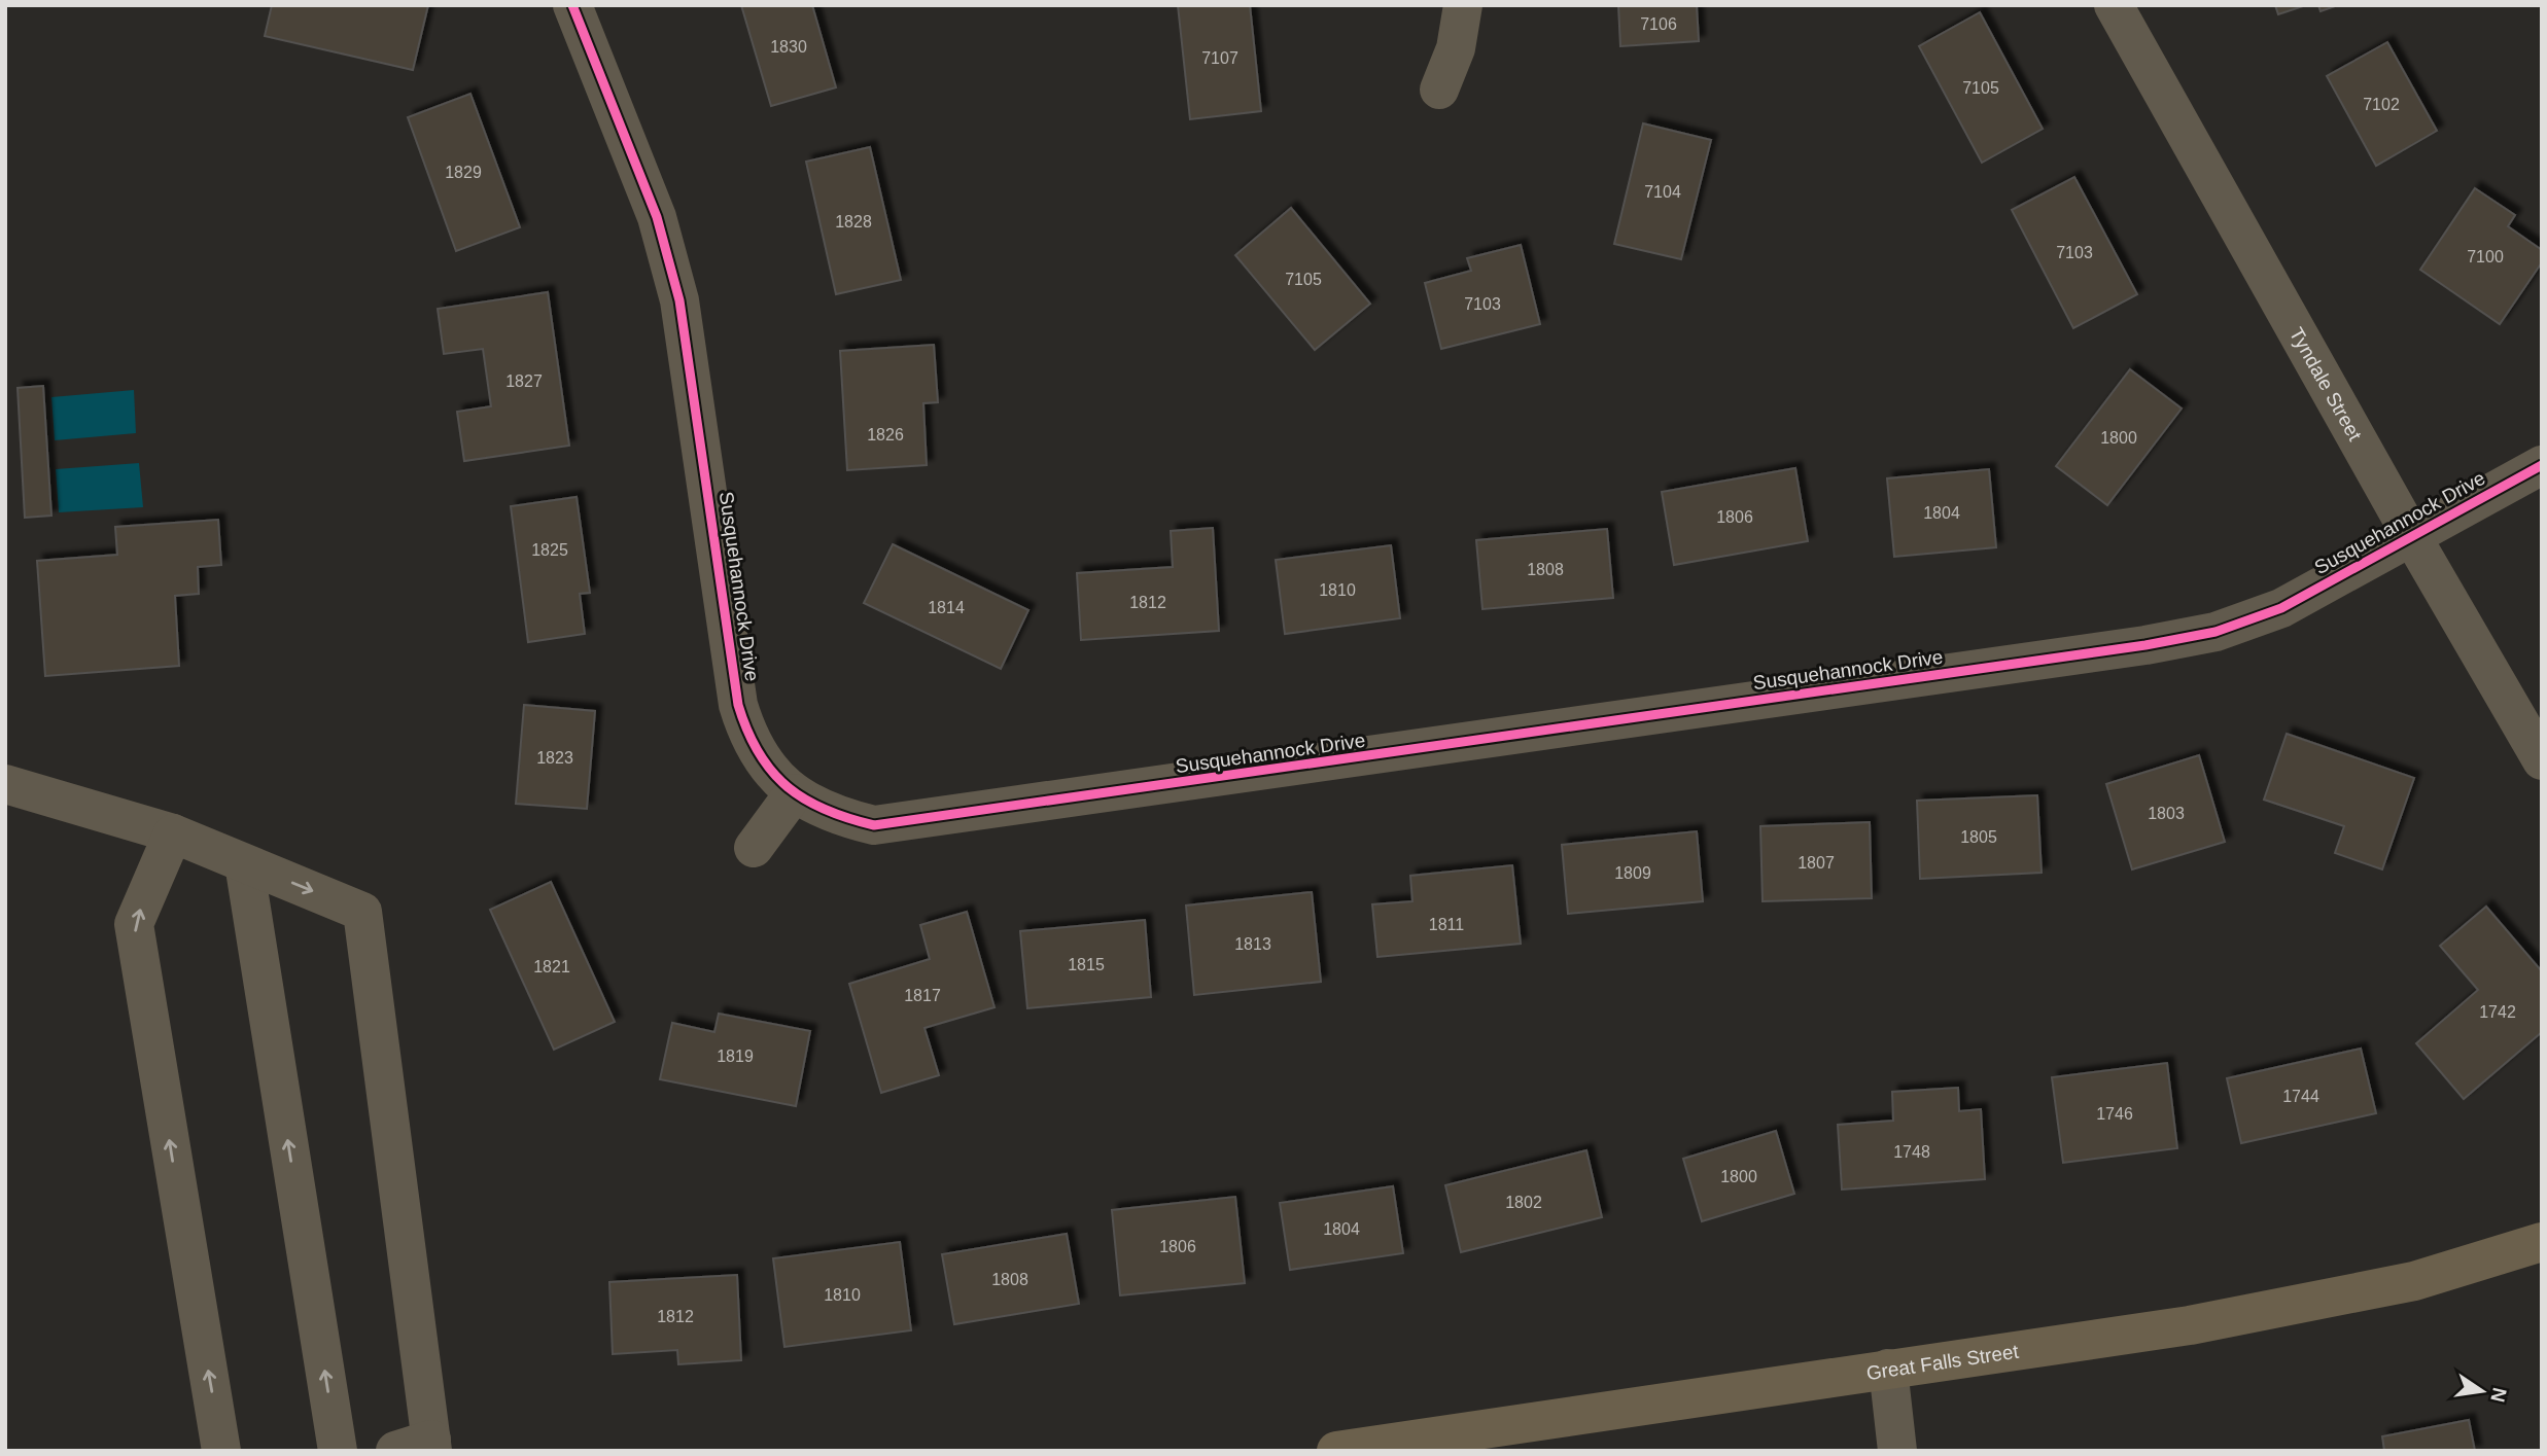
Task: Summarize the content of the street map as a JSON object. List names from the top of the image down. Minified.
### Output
{"streets":{"main road":["Great Falls Street"],"street":["Tyndale Street","Susquehannock Drive"]},"crossings":[["Tyndale Street","Susquehannock Drive"]],"house_numbers":["7106","1830","7107","7105","7102","1829","7104","1828","7103","7100","7105","7103","1827","1826","1800","1804","1806","1825","1808","1810","1812","1814","1823","1803","1805","1807","1809","1811","1813","1815","1821","1817","1742","1819","1744","1746","1748","1800","1802","1804","1806","1808","1810","1812"],"north":"right"}
